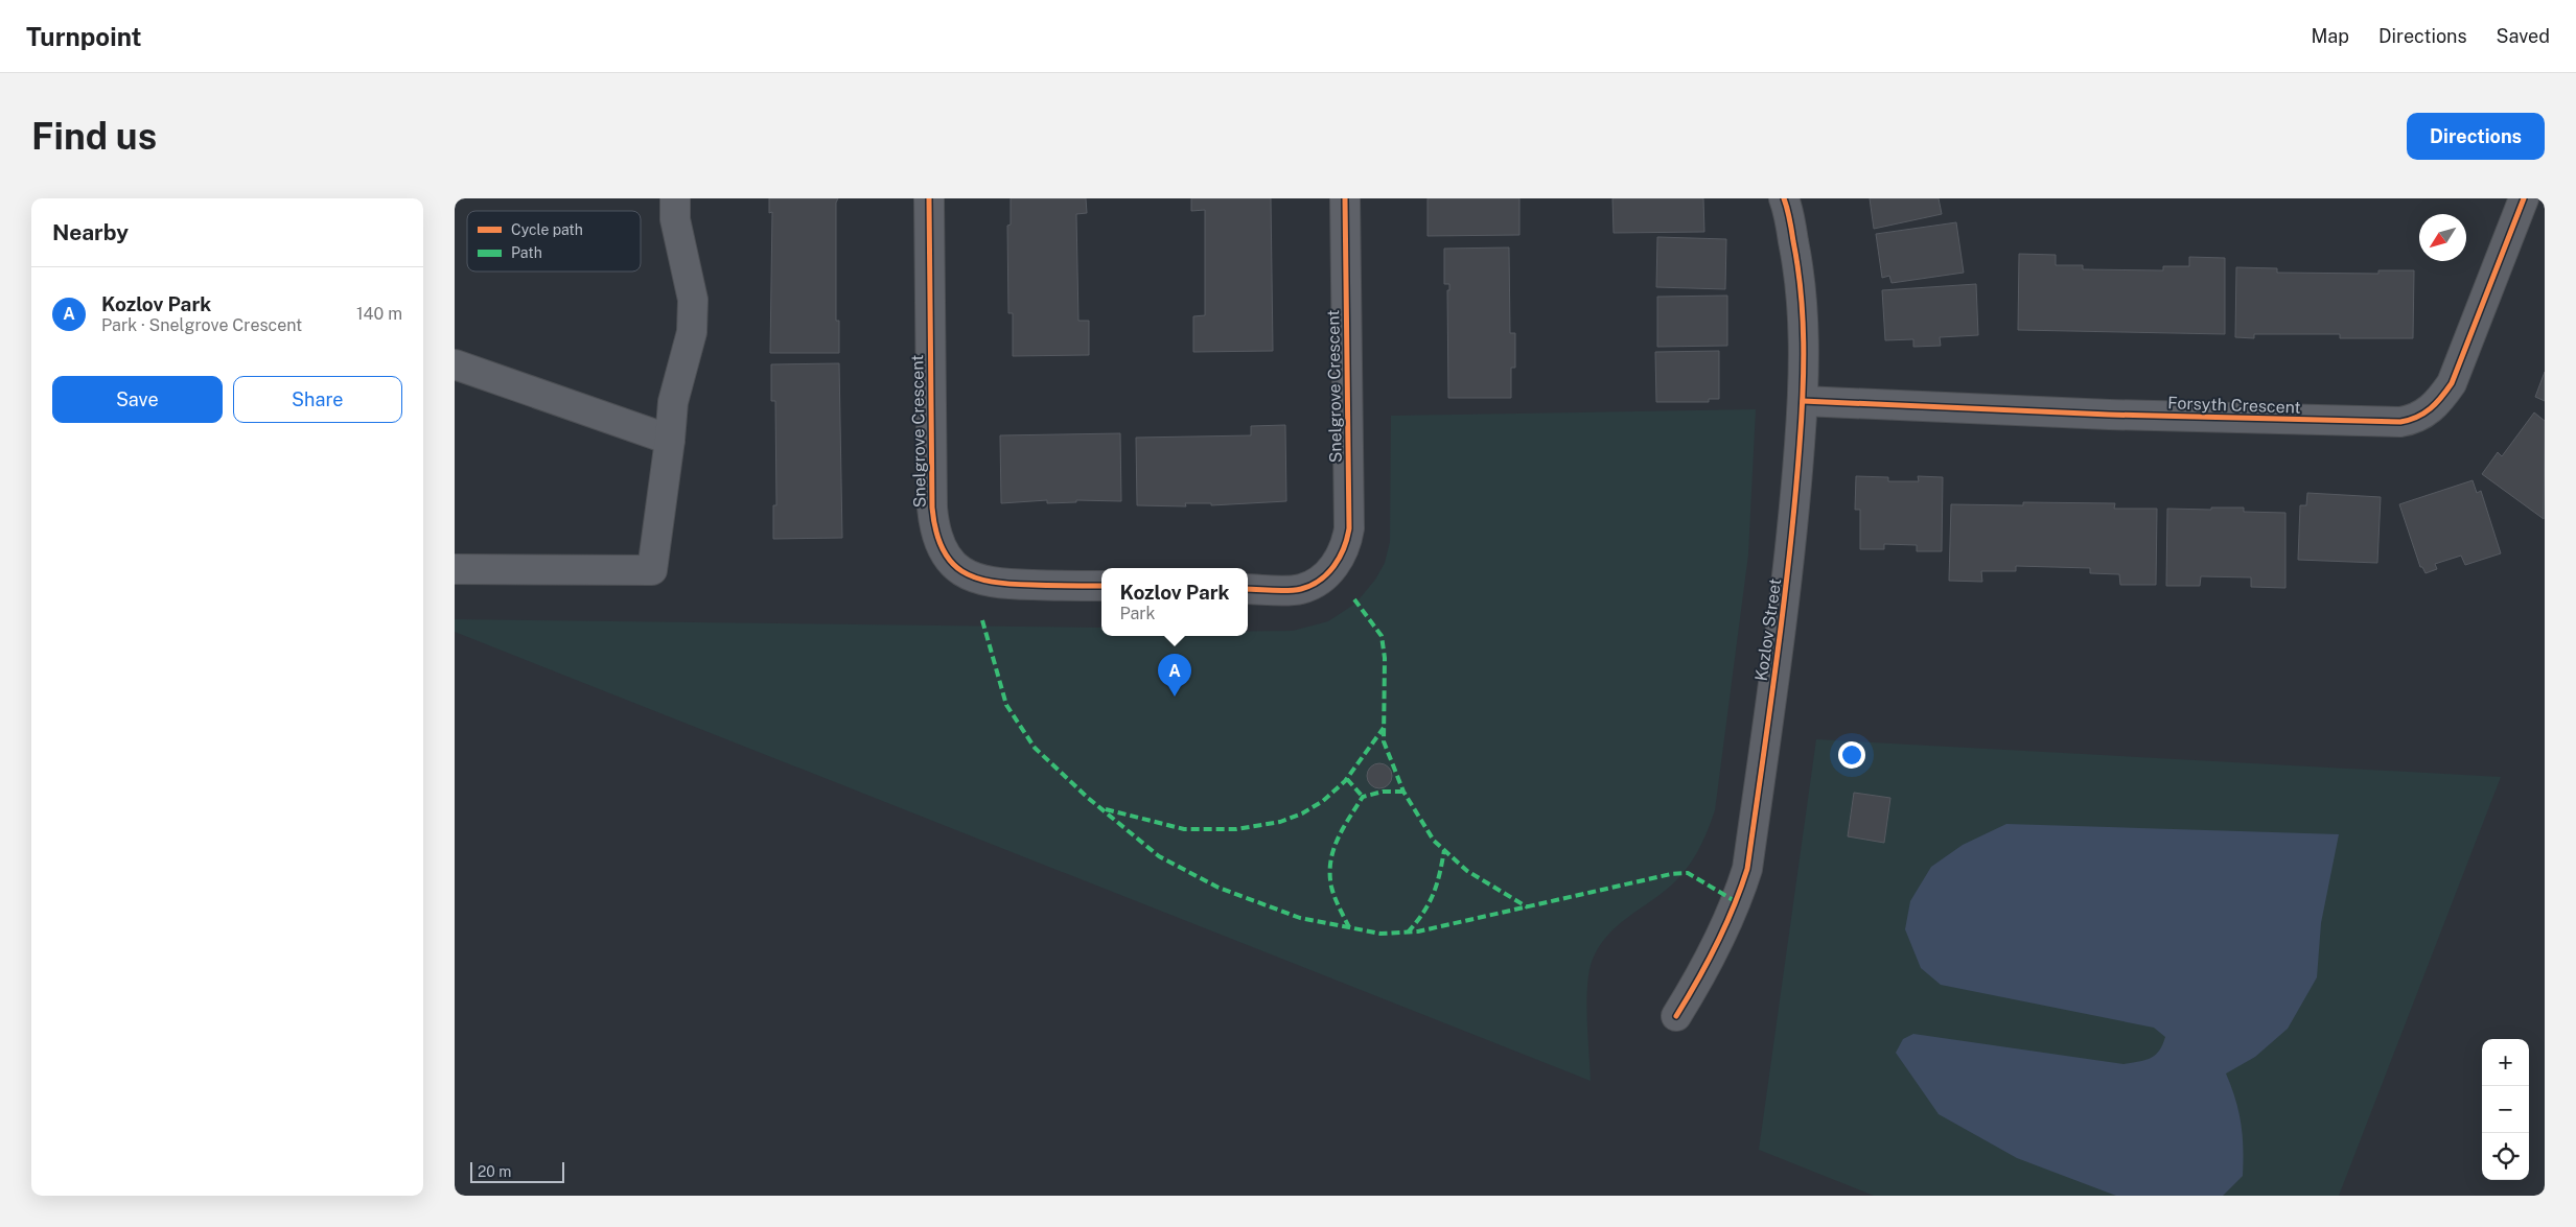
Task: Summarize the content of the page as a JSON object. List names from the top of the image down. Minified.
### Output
{"streets":{"street":["Snelgrove Crescent","Forsyth Crescent","Kozlov Street"]},"crossings":[["Forsyth Crescent","Kozlov Street"]],"legend":["Cycle path","Path"],"scale_bar":"20 m","north":"bottom left","page":{"header":"Turnpoint","nav":["Map","Directions","Saved"],"buttons":["Directions",["Save","Share"]],"title":"Find us","heading":"Nearby","list":[{"mark":"A","name":"Kozlov Park","note":"Park · Snelgrove Crescent","value":"140 m"}],"popup":["Kozlov Park","Park"],"pins":"A","map_buttons":["+","−"],"scale":"20 m"}}
